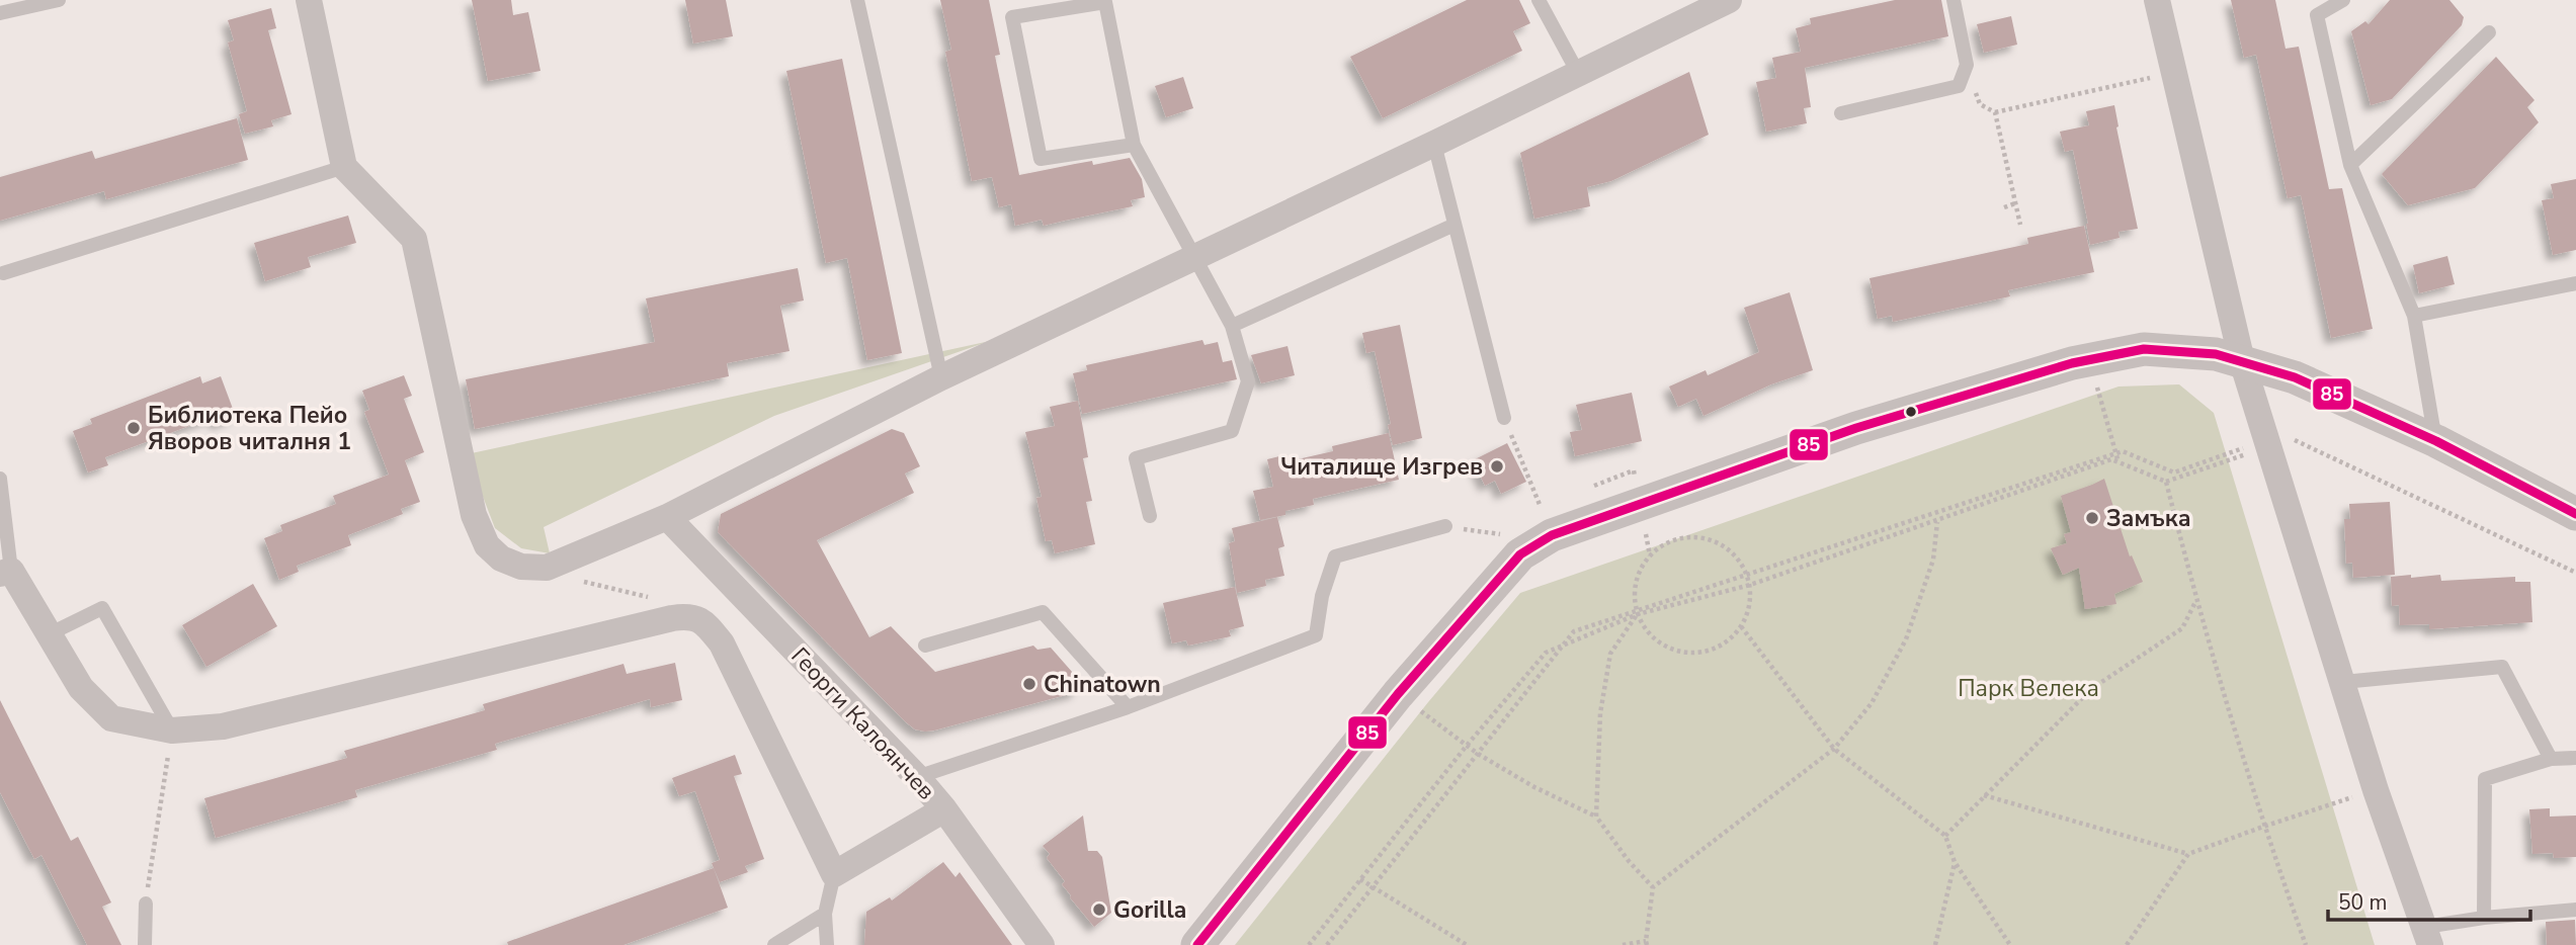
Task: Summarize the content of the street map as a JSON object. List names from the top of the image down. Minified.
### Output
{"streets":{"street":["Георги Калоянчев"]},"parks":["Парк Велека"],"places":["Библиотека Пейо Яворов читалня 1","Читалище Изгрев","Замъка","Chinatown","Gorilla"],"lines":["transit line 85"],"scale_bar":"50 m"}
